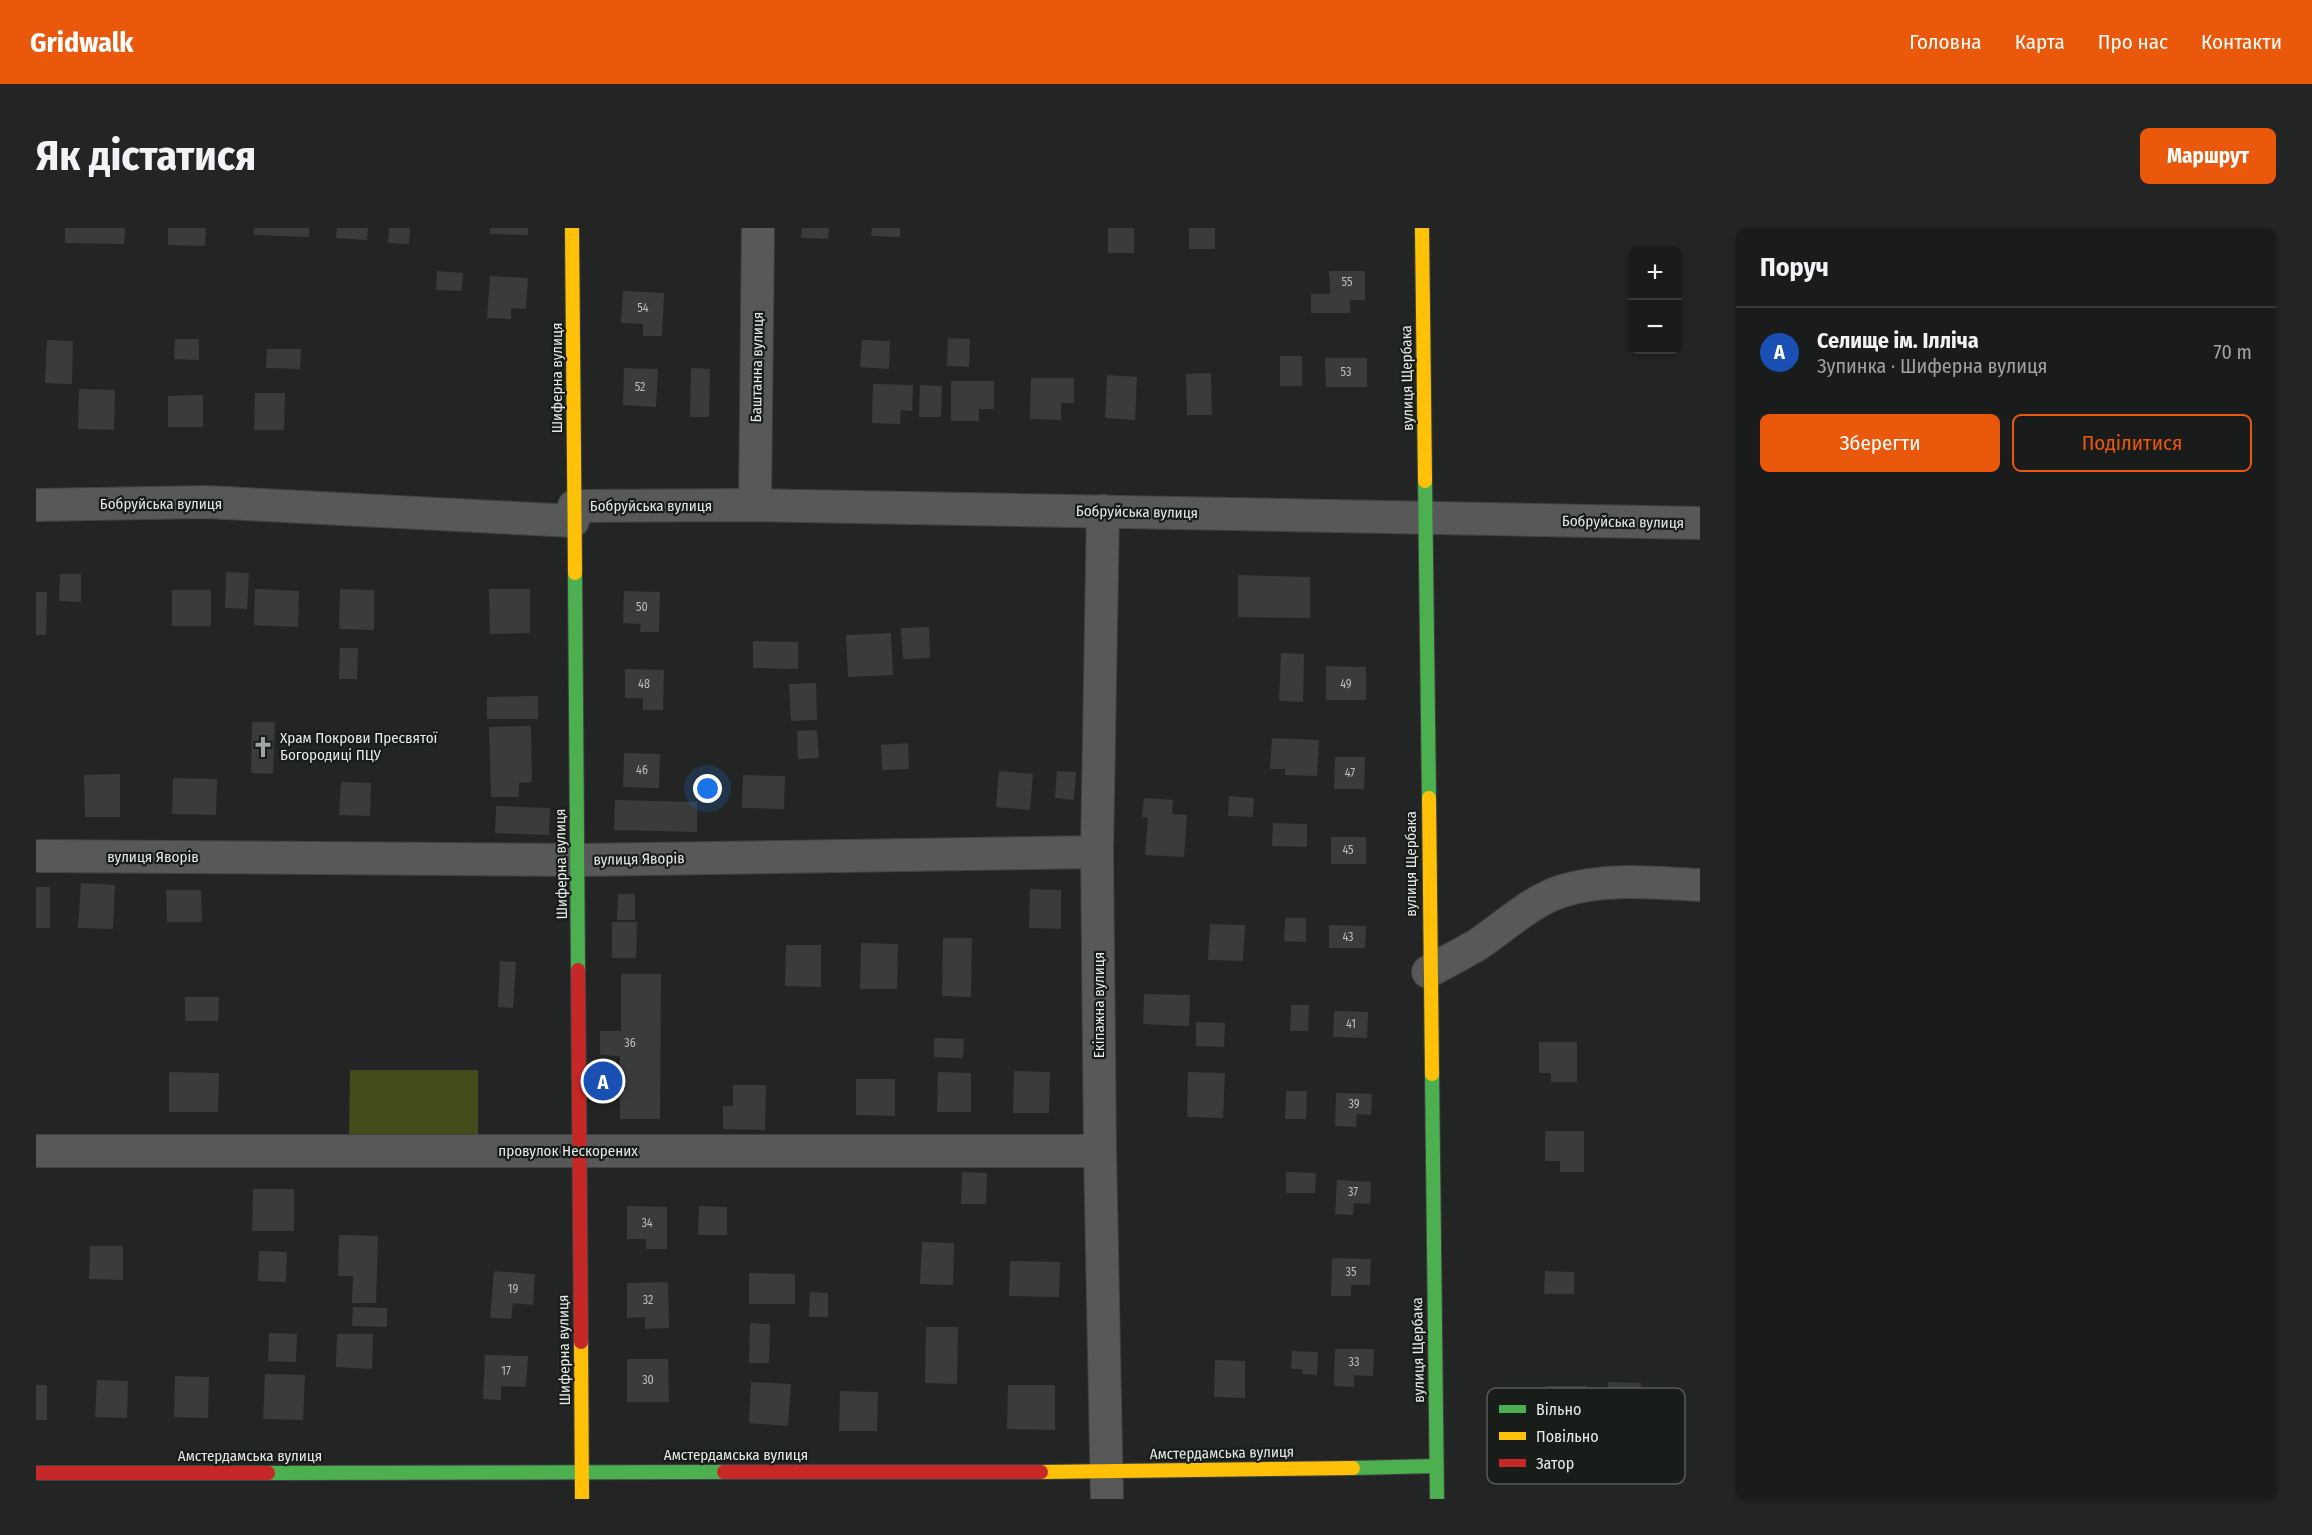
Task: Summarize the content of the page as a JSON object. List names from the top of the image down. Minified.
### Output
{"streets":{"street":["Баштанна вулиця","Шиферна вулиця","вулиця Щербака","Бобруйська вулиця","вулиця Яворів","Екіпажна вулиця","провулок Нескорених","Амстердамська вулиця"]},"crossings":[["Баштанна вулиця","Бобруйська вулиця"],["Шиферна вулиця","Бобруйська вулиця"],["Шиферна вулиця","вулиця Яворів"],["Шиферна вулиця","провулок Нескорених"],["Шиферна вулиця","Амстердамська вулиця"],["вулиця Щербака","Бобруйська вулиця"],["вулиця Щербака","Амстердамська вулиця"],["Бобруйська вулиця","Екіпажна вулиця"],["вулиця Яворів","Екіпажна вулиця"],["Екіпажна вулиця","провулок Нескорених"],["Екіпажна вулиця","Амстердамська вулиця"]],"places":{"church":["Храм Покрови Пресвятої Богородиці ПЦУ"]},"house_numbers":["55","54","53","52","50","48","49","46","47","45","43","41","36","39","37","34","35","19","32","33","17","30"],"legend":["Вільно","Повільно","Затор"],"page":{"header":"Gridwalk","nav":["Головна","Карта","Про нас","Контакти"],"buttons":["Маршрут",["Зберегти","Поділитися"]],"title":"Як дістатися","heading":"Поруч","map_buttons":["+","−"],"list":[{"mark":"A","name":"Селище ім. Ілліча","note":"Зупинка · Шиферна вулиця","value":"70 m"}],"pins":"A"}}
